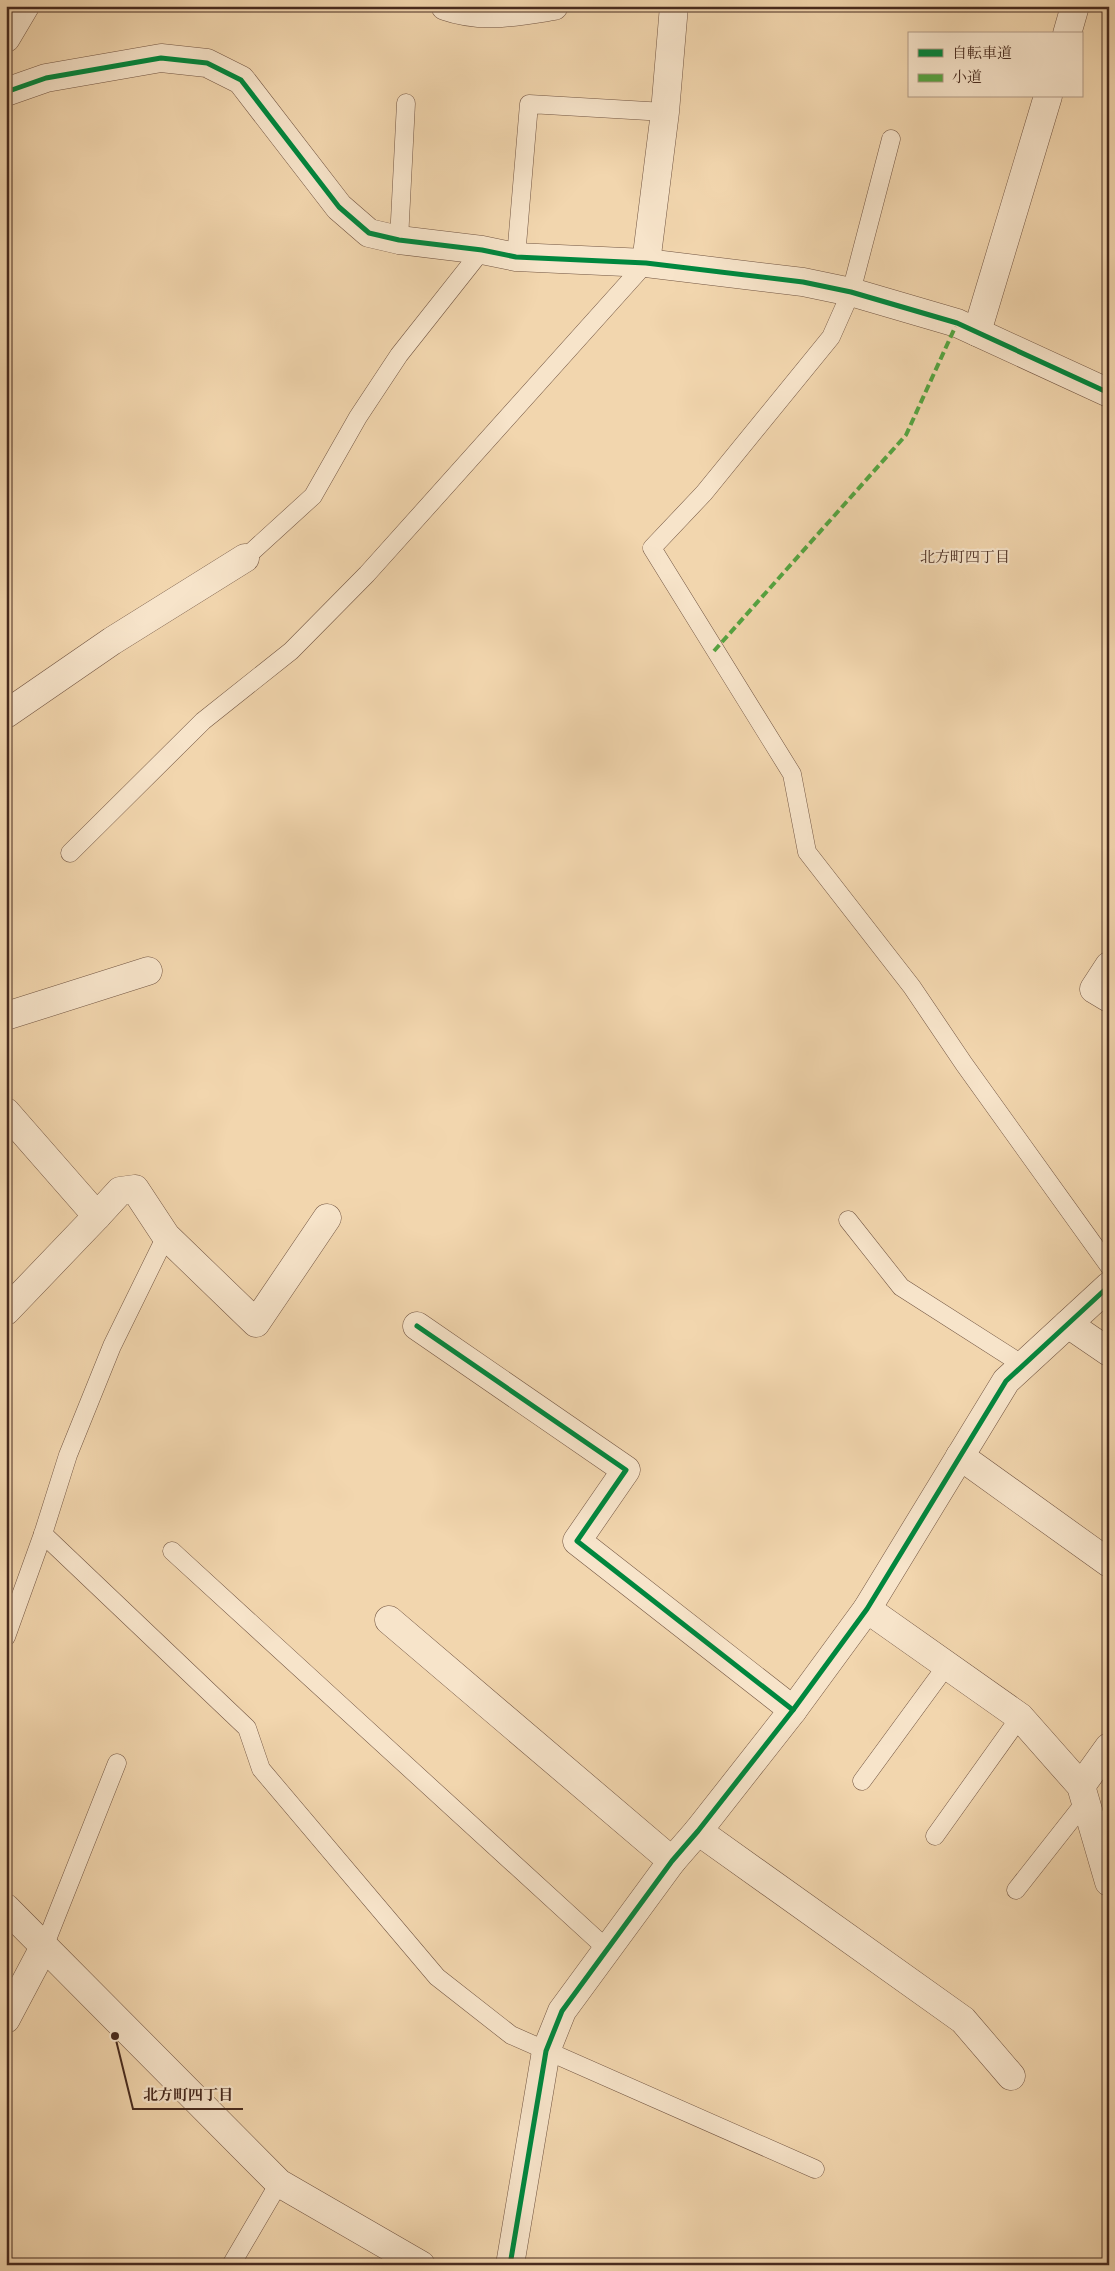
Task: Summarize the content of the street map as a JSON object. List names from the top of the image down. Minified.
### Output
{"districts":["北方町四丁目"],"places":["北方町四丁目"],"legend":["自転車道","小道"]}
